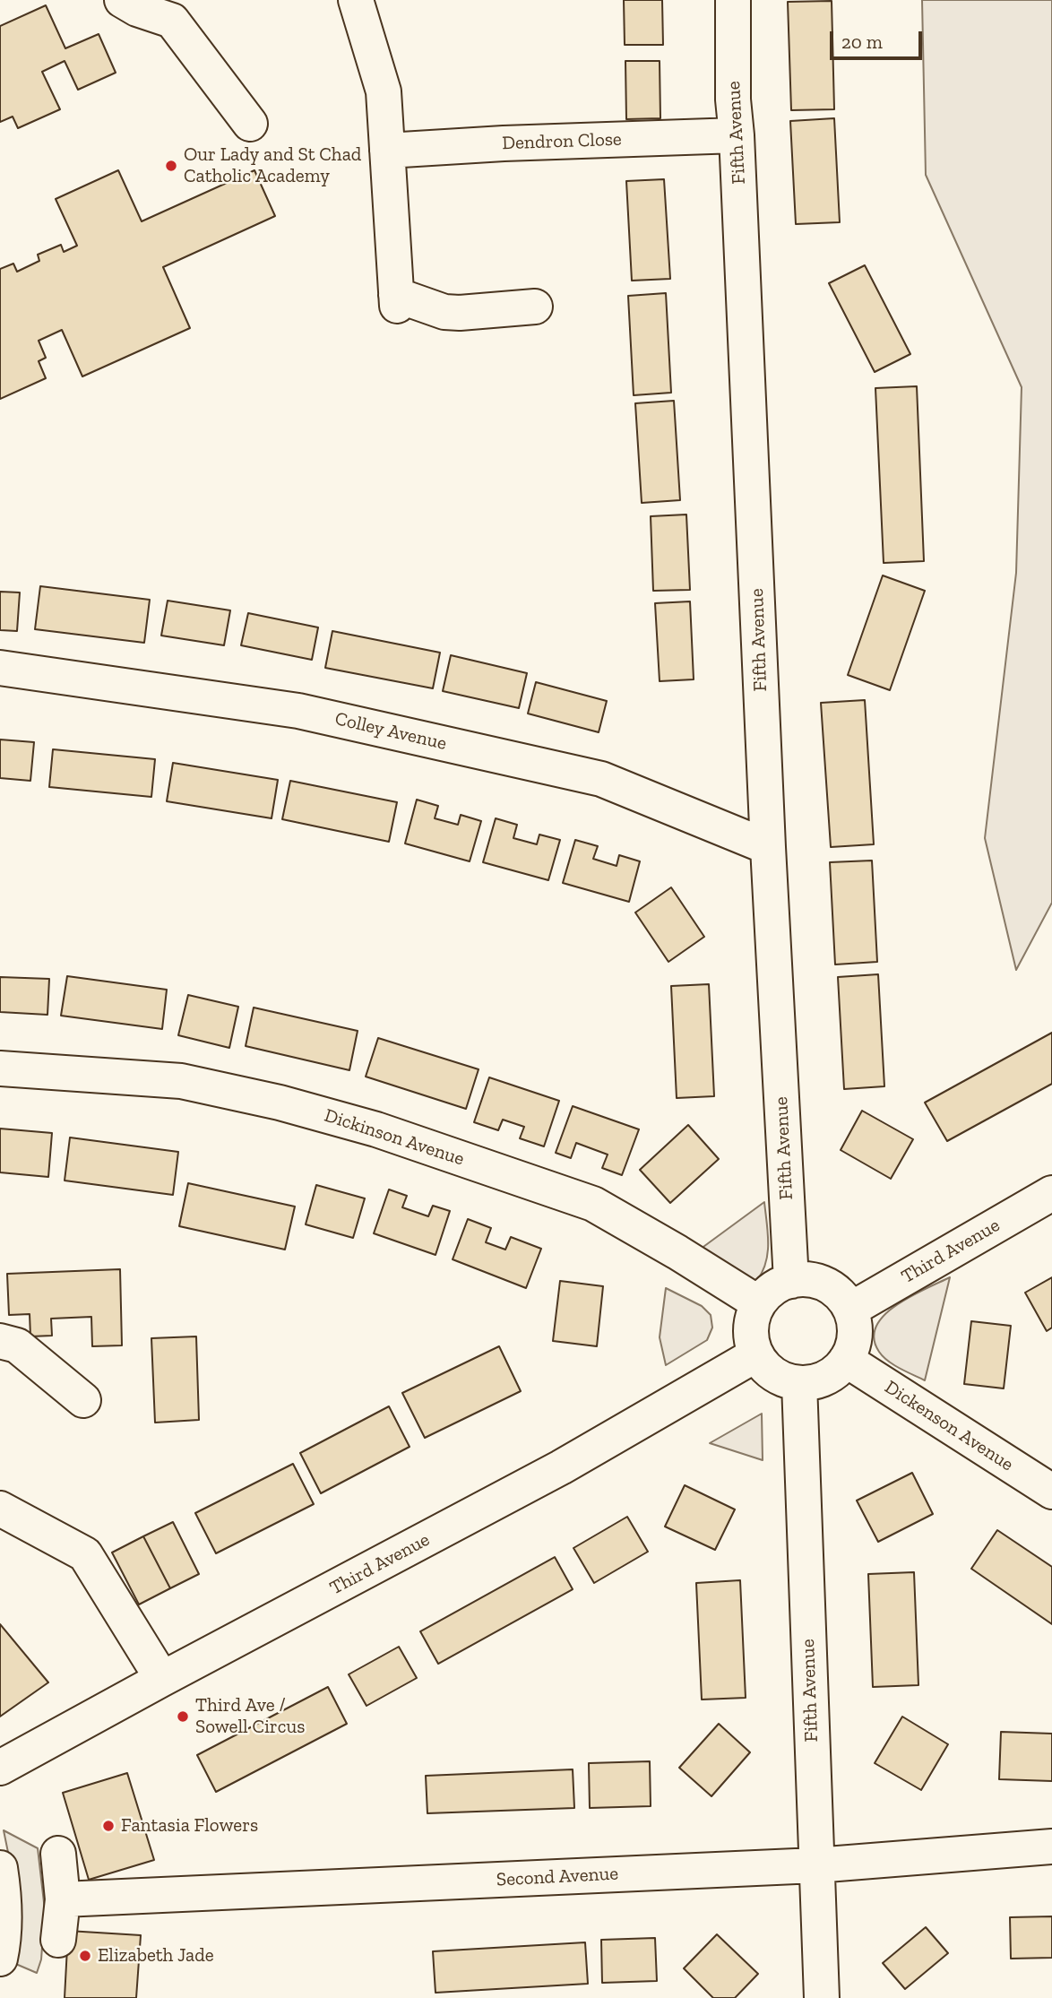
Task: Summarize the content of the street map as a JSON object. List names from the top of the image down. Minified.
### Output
{"streets":{"street":["Fifth Avenue","Dendron Close","Colley Avenue","Dickinson Avenue","Third Avenue","Dickenson Avenue","Second Avenue"]},"crossings":[["Fifth Avenue","Dendron Close"],["Fifth Avenue","Colley Avenue"],["Fifth Avenue","Dickinson Avenue"],["Fifth Avenue","Third Avenue"],["Fifth Avenue","Dickenson Avenue"],["Fifth Avenue","Second Avenue"],["Dickinson Avenue","Third Avenue"],["Dickinson Avenue","Dickenson Avenue"],["Third Avenue","Dickenson Avenue"]],"places":["Our Lady and St Chad Catholic Academy","Third Ave / Sowell Circus","Fantasia Flowers","Elizabeth Jade"],"scale_bar":"20 m"}
